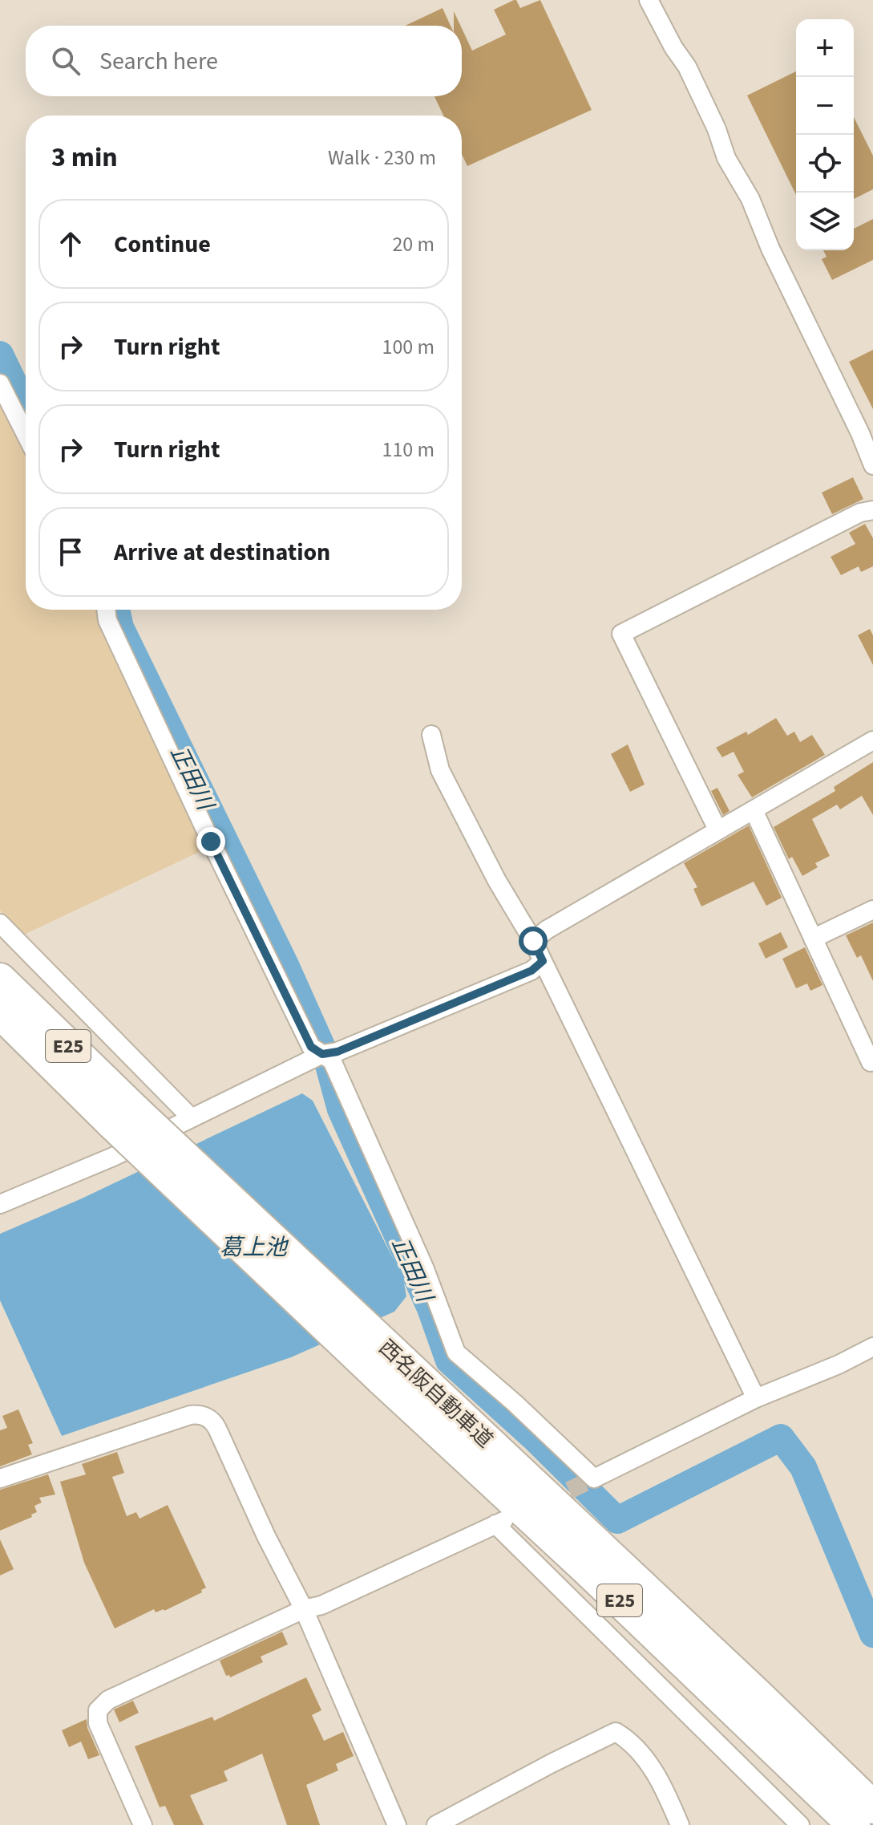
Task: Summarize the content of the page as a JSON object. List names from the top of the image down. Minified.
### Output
{"streets":{"highway":["E25","西名阪自動車道"]},"water":["正田川","葛上池"],"page":{"map_buttons":["+","−"],"search":"Search here","heading":["3 min","Walk · 230 m"],"list":[["Continue","20 m"],["Turn right","100 m"],["Turn right","110 m"],"Arrive at destination"]}}
